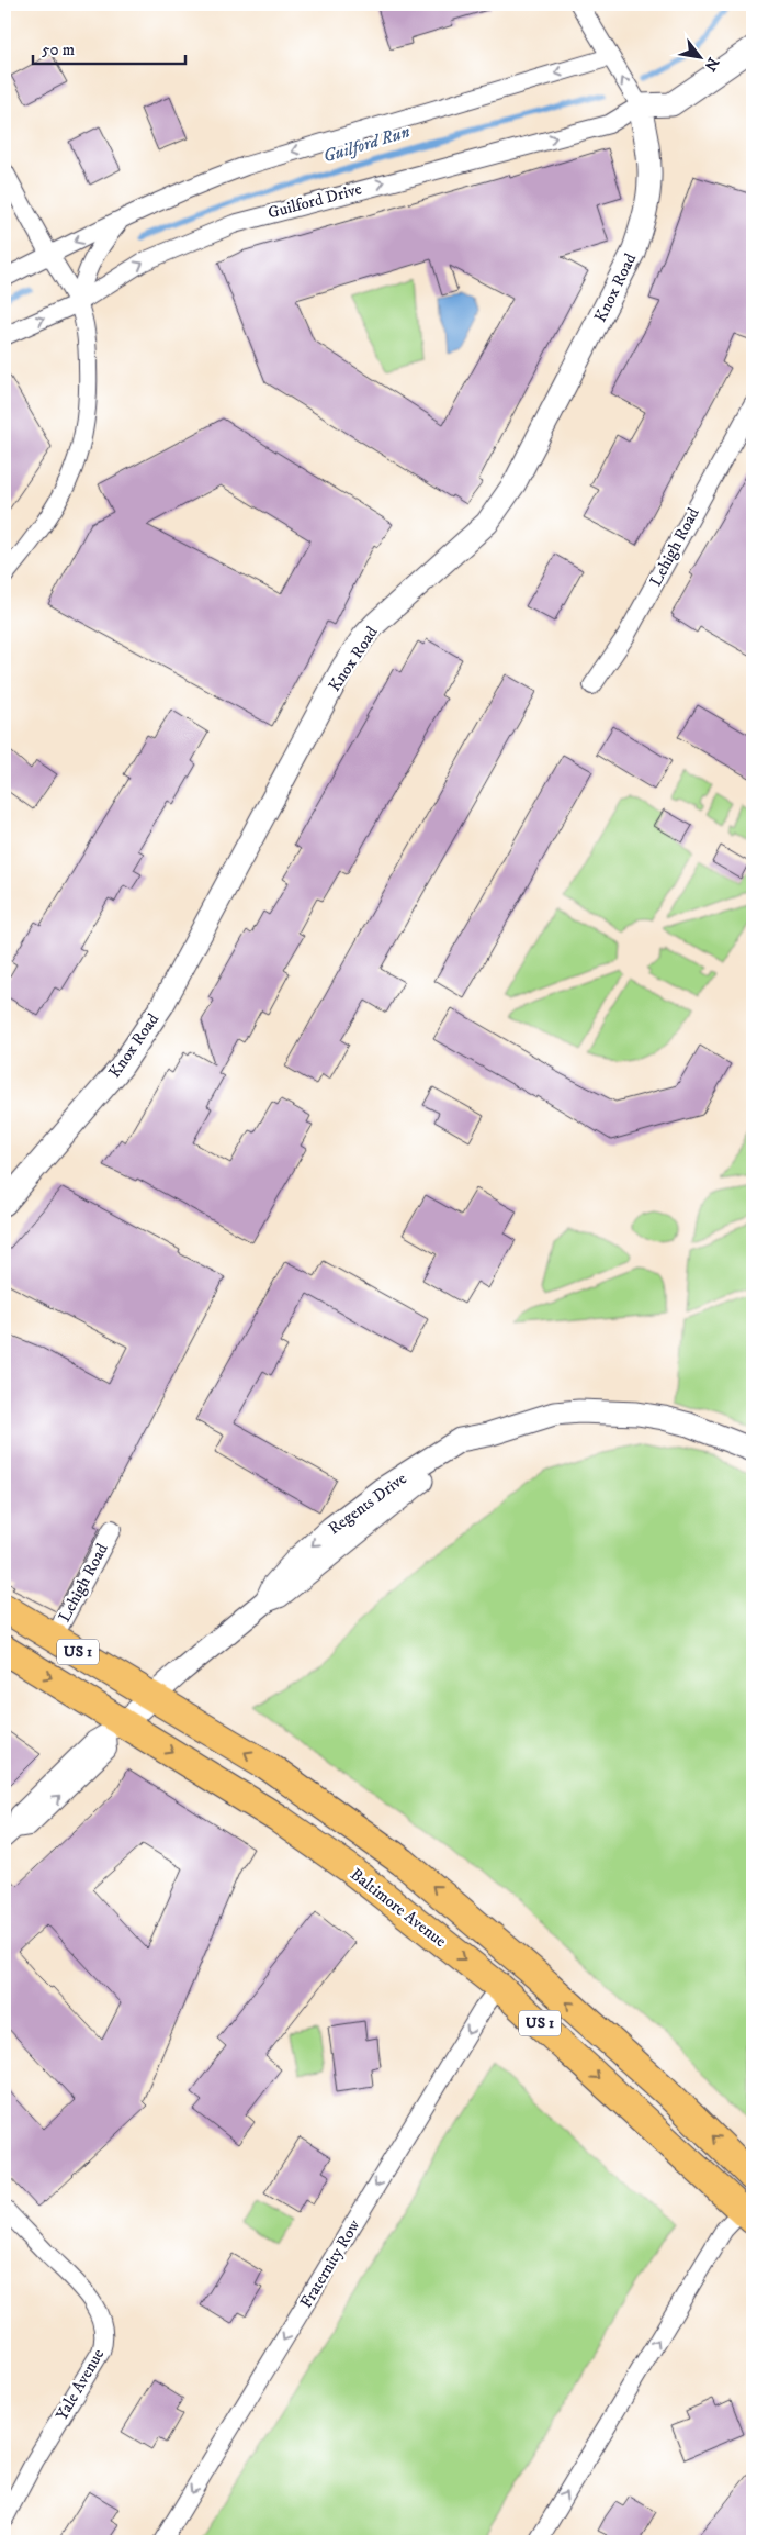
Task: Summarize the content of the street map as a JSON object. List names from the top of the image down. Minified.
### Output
{"streets":{"main road":["US 1","Baltimore Avenue"],"street":["Guilford Drive","Knox Road","Lehigh Road","Regents Drive","Fraternity Row","Yale Avenue"]},"crossings":[["Guilford Drive","Knox Road"],["Lehigh Road","US 1"],["Regents Drive","US 1"],["Regents Drive","Baltimore Avenue"],["Baltimore Avenue","Fraternity Row"]],"one_way":["Fraternity Row"],"water":["Guilford Run"],"scale_bar":"50 m","north":"bottom right"}
